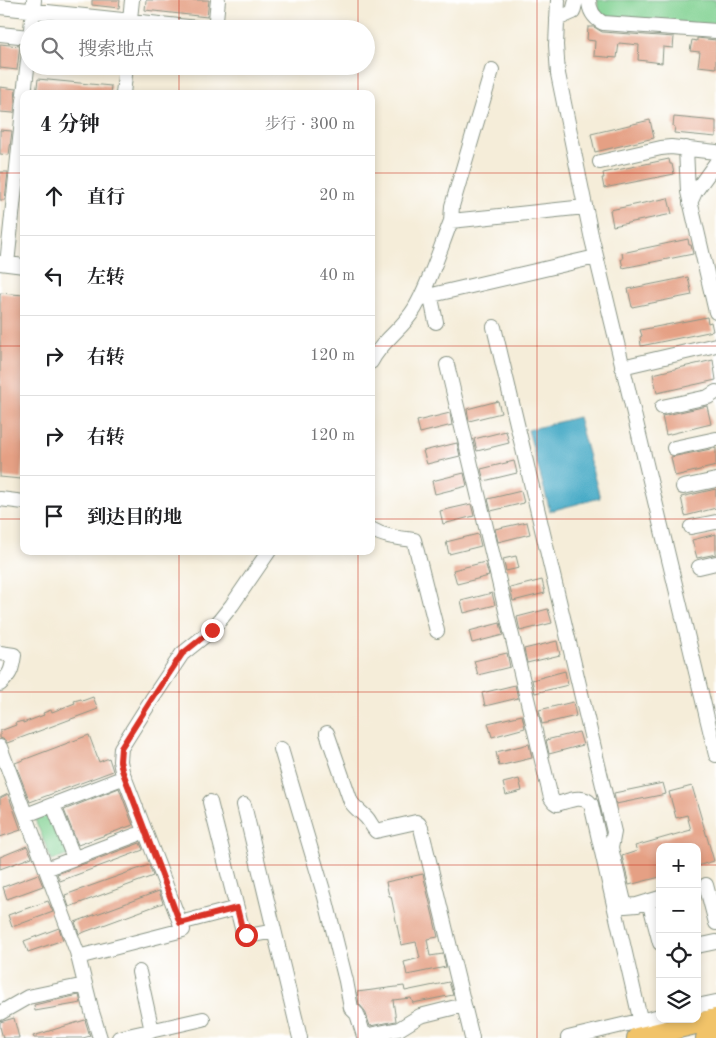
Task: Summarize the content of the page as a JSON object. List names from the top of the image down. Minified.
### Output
{"page":{"search":"搜索地点","heading":["4 分钟","步行 · 300 m"],"list":[["直行","20 m"],["左转","40 m"],["右转","120 m"],["右转","120 m"],"到达目的地"],"map_buttons":["+","−"]}}
